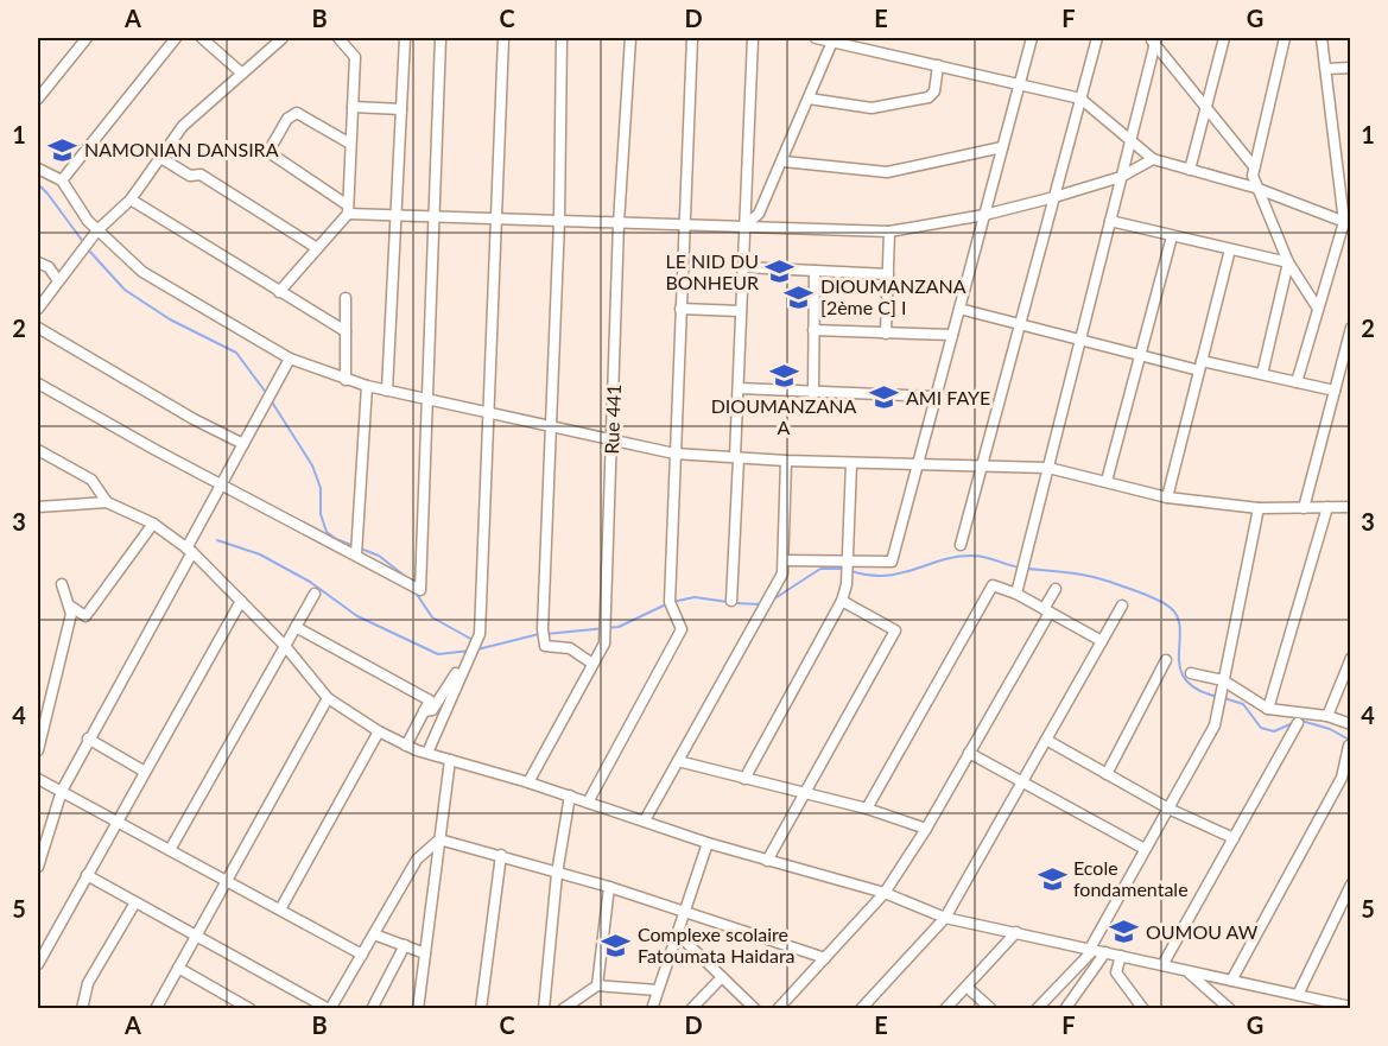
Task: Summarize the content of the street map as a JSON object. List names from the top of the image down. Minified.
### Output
{"streets":{"street":["Rue 441"]},"places":{"school or university":["NAMONIAN DANSIRA","LE NID DU BONHEUR","DIOUMANZANA [2ème C] I","DIOUMANZANA A","AMI FAYE","Ecole fondamentale","OUMOU AW","Complexe scolaire Fatoumata Haidara"]},"grid":{"columns":["A","B","C","D","E","F","G"],"rows":["1","2","3","4","5"]}}
